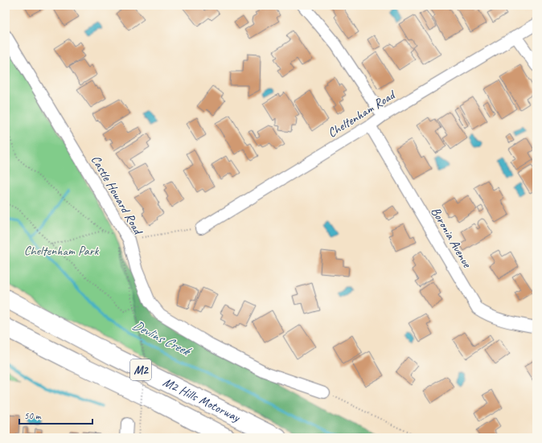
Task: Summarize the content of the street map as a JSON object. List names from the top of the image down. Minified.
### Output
{"streets":{"highway":["M2","M2 Hills Motorway"],"street":["Cheltenham Road","Castle Howard Road","Boronia Avenue"]},"crossings":[["Cheltenham Road","Boronia Avenue"]],"water":["Devlins Creek"],"parks":["Cheltenham Park"],"scale_bar":"50 m"}
